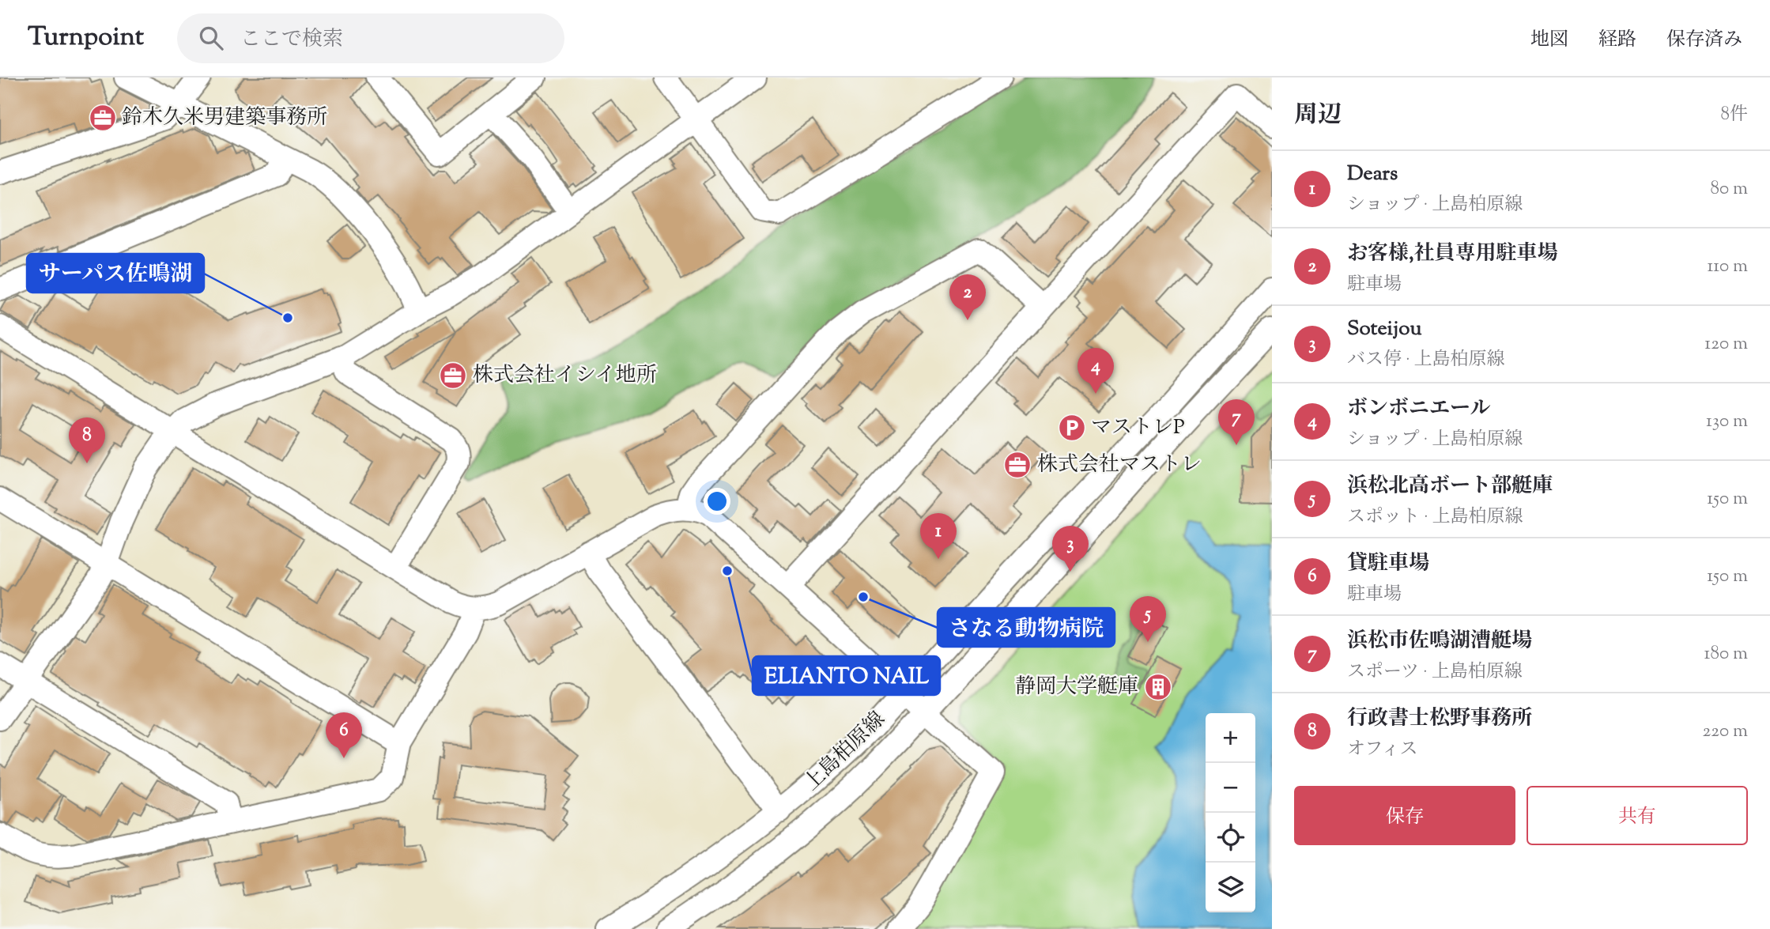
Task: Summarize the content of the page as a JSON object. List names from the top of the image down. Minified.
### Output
{"streets":{"street":["上島柏原線"]},"places":{"office":["鈴木久米男建築事務所","株式会社イシイ地所","株式会社マストレ"],"other":["サーパス佐鳴湖","ELIANTO NAIL","さなる動物病院"],"parking":["マストレP"],"building":["静岡大学艇庫"]},"page":{"header":"Turnpoint","search":"ここで検索","nav":["地図","経路","保存済み"],"heading":["周辺","8件"],"list":[{"mark":"1","name":"Dears","note":"ショップ · 上島柏原線","value":"80 m"},{"mark":"2","name":"お客様,社員専用駐車場","note":"駐車場","value":"110 m"},{"mark":"3","name":"Soteijou","note":"バス停 · 上島柏原線","value":"120 m"},{"mark":"4","name":"ボンボニエール","note":"ショップ · 上島柏原線","value":"130 m"},{"mark":"5","name":"浜松北高ボート部艇庫","note":"スポット · 上島柏原線","value":"150 m"},{"mark":"6","name":"貸駐車場","note":"駐車場","value":"150 m"},{"mark":"7","name":"浜松市佐鳴湖漕艇場","note":"スポーツ · 上島柏原線","value":"180 m"},{"mark":"8","name":"行政書士松野事務所","note":"オフィス","value":"220 m"}],"pins":["2","4","7","8","1","3","5","6"],"map_buttons":["+","−"],"buttons":["保存","共有"]}}
